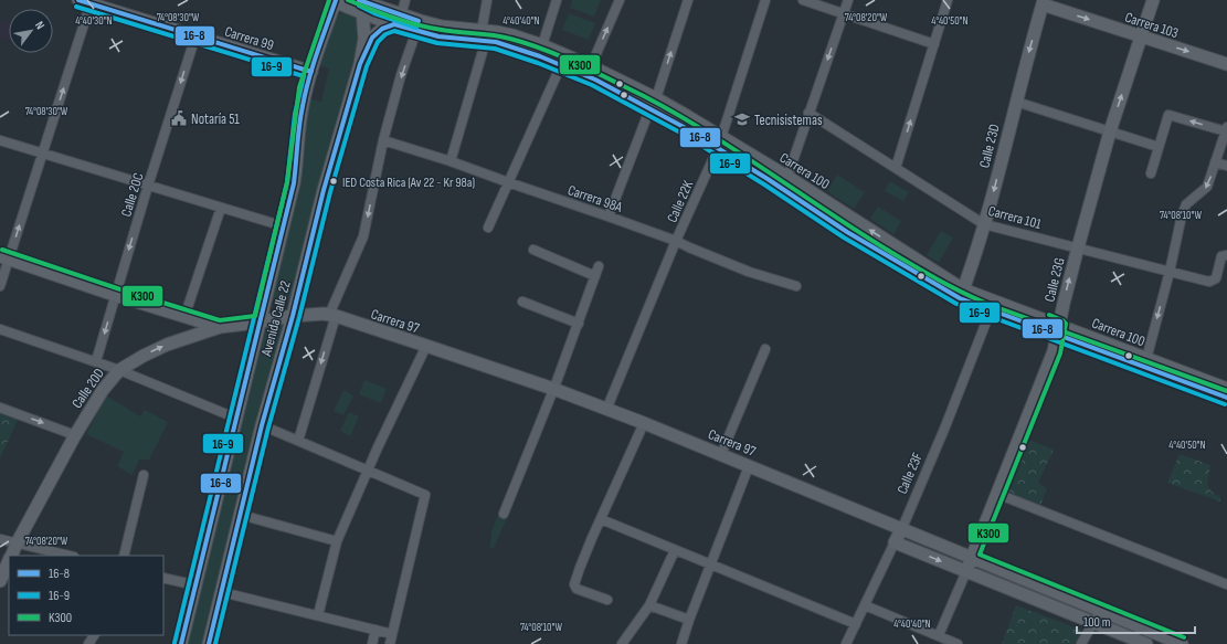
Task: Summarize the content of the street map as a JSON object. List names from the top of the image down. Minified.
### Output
{"streets":{"main road":["Carrera 103","Carrera 99","Calle 23D","Carrera 100","Calle 23G","Avenida Calle 22","Carrera 97","Calle 20D","Calle 23F"],"street":["Calle 20C","Carrera 98A","Calle 22K","Carrera 101"]},"crossings":[["Carrera 103","Calle 23D"],["Carrera 103","Calle 23G"],["Carrera 99","Calle 20C"],["Carrera 99","Avenida Calle 22"],["Calle 23D","Carrera 100"],["Calle 23D","Carrera 101"],["Carrera 100","Calle 22K"],["Carrera 100","Calle 23G"],["Carrera 100","Avenida Calle 22"],["Carrera 100","Calle 23F"],["Carrera 98A","Calle 22K"],["Calle 22K","Carrera 97"],["Carrera 101","Calle 23G"],["Calle 23G","Carrera 97"],["Avenida Calle 22","Carrera 97"],["Avenida Calle 22","Calle 20D"],["Carrera 97","Calle 20D"],["Carrera 97","Calle 23F"]],"one_way":["Carrera 103","Calle 23D"],"places":{"public building":["Notaría 51"],"school or university":["Tecnisistemas"],"other":["IED Costa Rica (Av 22 - Kr 98a)"]},"lines":["transit line 16-8","transit line K300","transit line 16-9"],"legend":["16-8","16-9","K300"],"scale_bar":"100 m","north":"top right","coordinates":["74°08'20\"W","74°08'30\"W","4°40'30\"N","4°40'40\"N","4°40'50\"N","74°08'10\"W"]}
